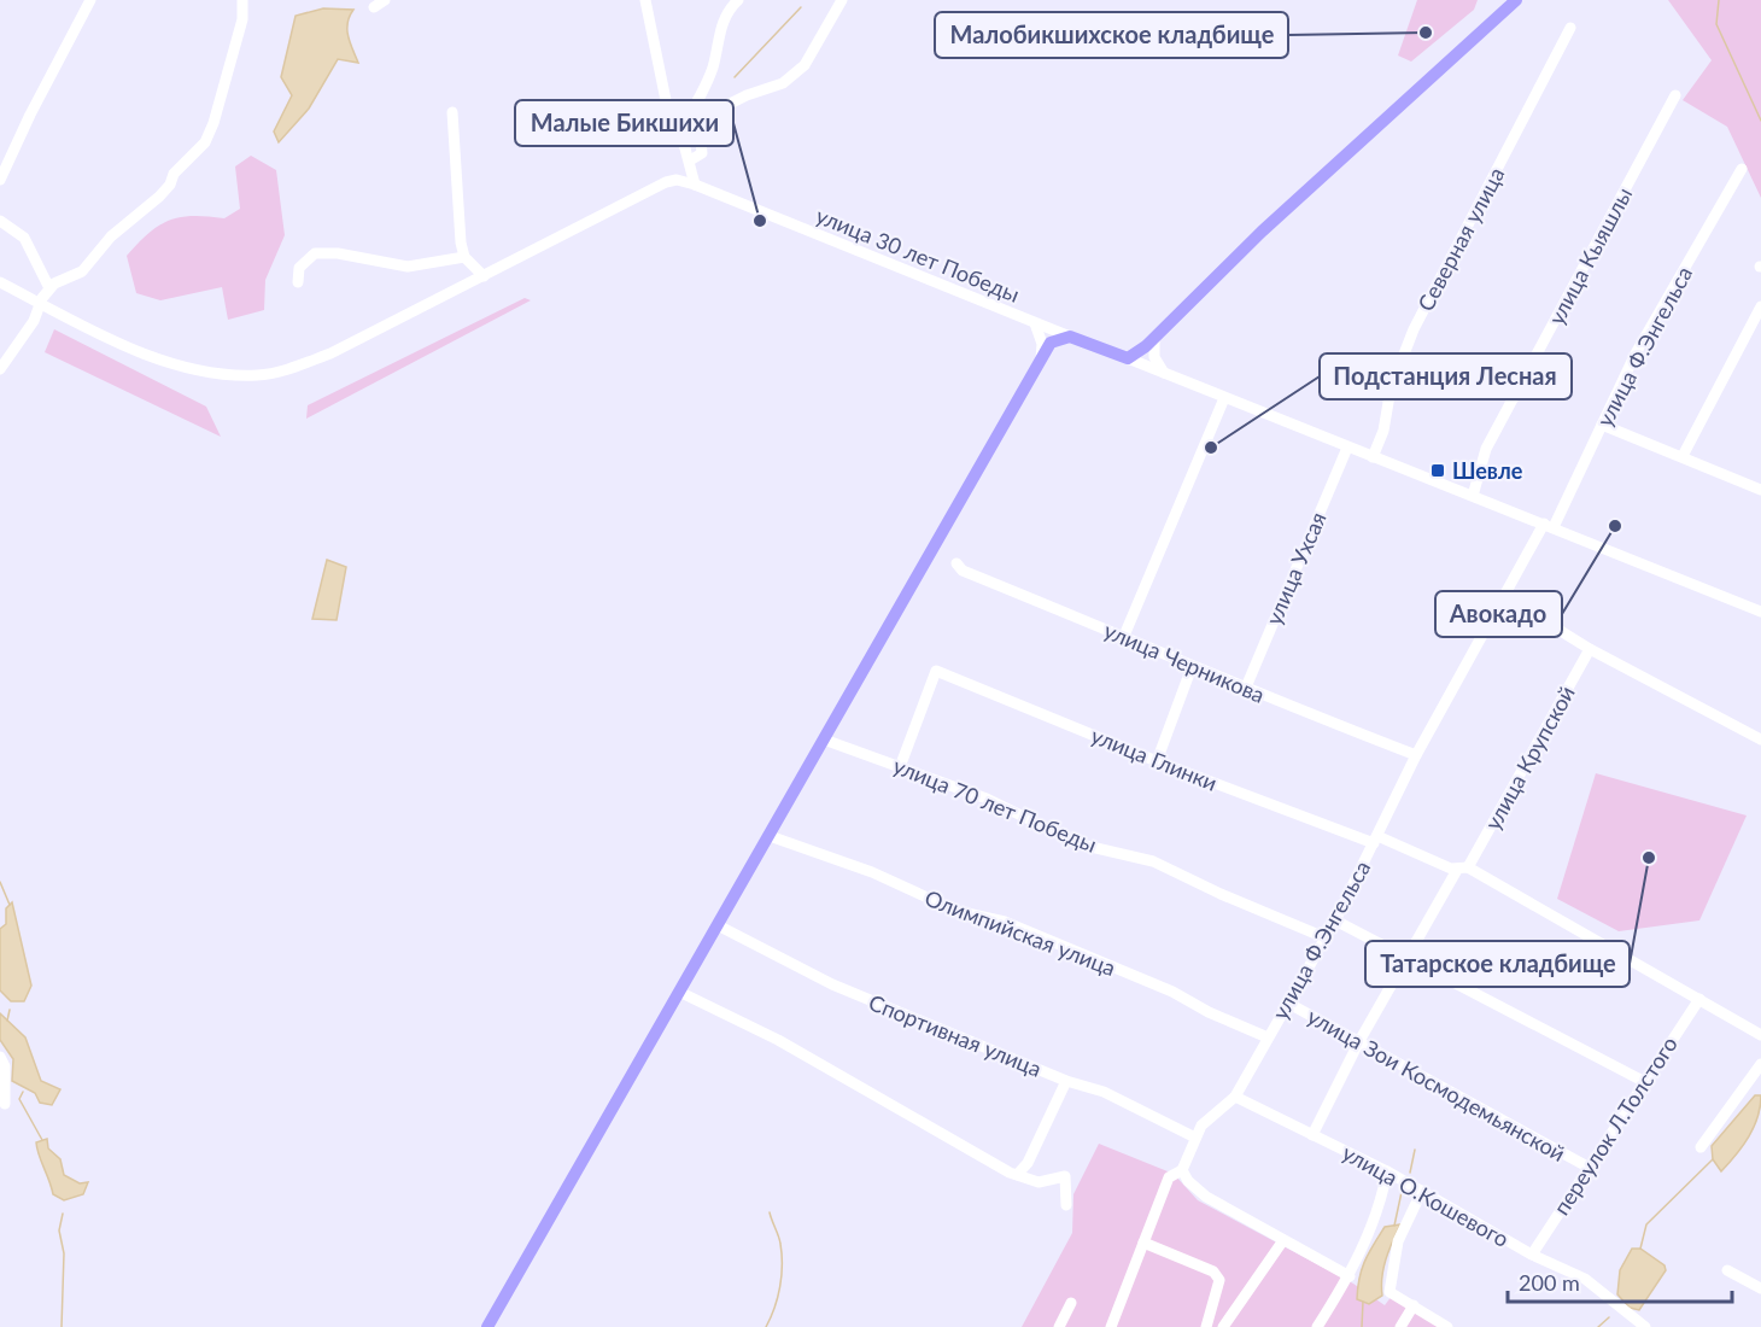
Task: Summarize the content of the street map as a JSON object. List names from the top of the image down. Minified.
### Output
{"streets":{"main road":["улица 30 лет Победы"],"street":["Северная улица","улица Кыяшлы","улица Ф.Энгельса","улица Ухсая","улица Черникова","улица Крупской","улица Глинки","улица 70 лет Победы","Олимпийская улица","Спортивная улица","улица Зои Космодемьянской","переулок Л.Толстого","улица О.Кошевого"]},"crossings":[["улица Ф.Энгельса","улица Черникова"],["улица Ф.Энгельса","улица Глинки"],["улица Ф.Энгельса","улица 70 лет Победы"],["улица Ф.Энгельса","Олимпийская улица"],["улица Ф.Энгельса","Спортивная улица"],["улица Ф.Энгельса","улица Зои Космодемьянской"],["улица Ф.Энгельса","улица О.Кошевого"],["улица Ухсая","улица Черникова"],["улица Крупской","улица Глинки"],["улица Крупской","улица Зои Космодемьянской"],["улица Крупской","улица О.Кошевого"],["улица Глинки","улица 70 лет Победы"],["улица Глинки","переулок Л.Толстого"],["улица Зои Космодемьянской","переулок Л.Толстого"],["переулок Л.Толстого","улица О.Кошевого"]],"places":{"other":["Малобикшихское кладбище","Малые Бикшихи","Подстанция Лесная","Авокадо","Татарское кладбище"],"transit":["Шевле"]},"scale_bar":"200 m"}
